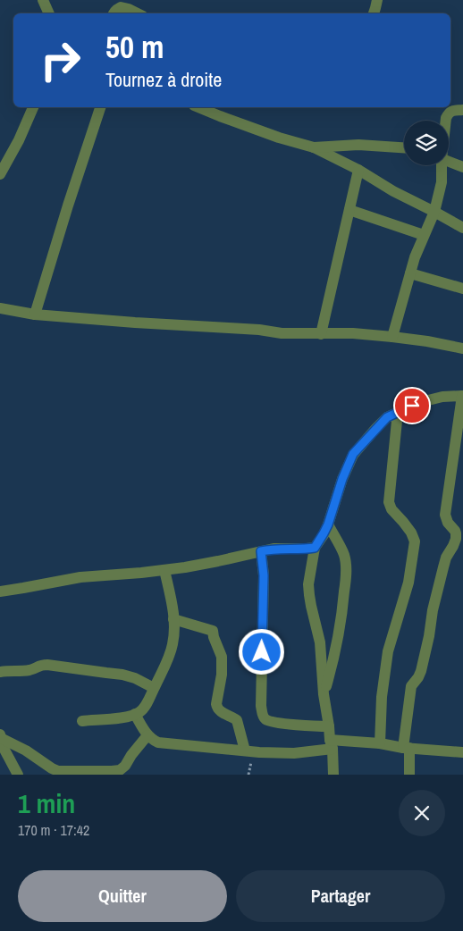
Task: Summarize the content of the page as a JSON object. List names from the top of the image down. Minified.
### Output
{"page":{"turn":["50 m","Tournez à droite"],"heading":["1 min","170 m · 17:42"],"buttons":["Quitter","Partager"]}}
